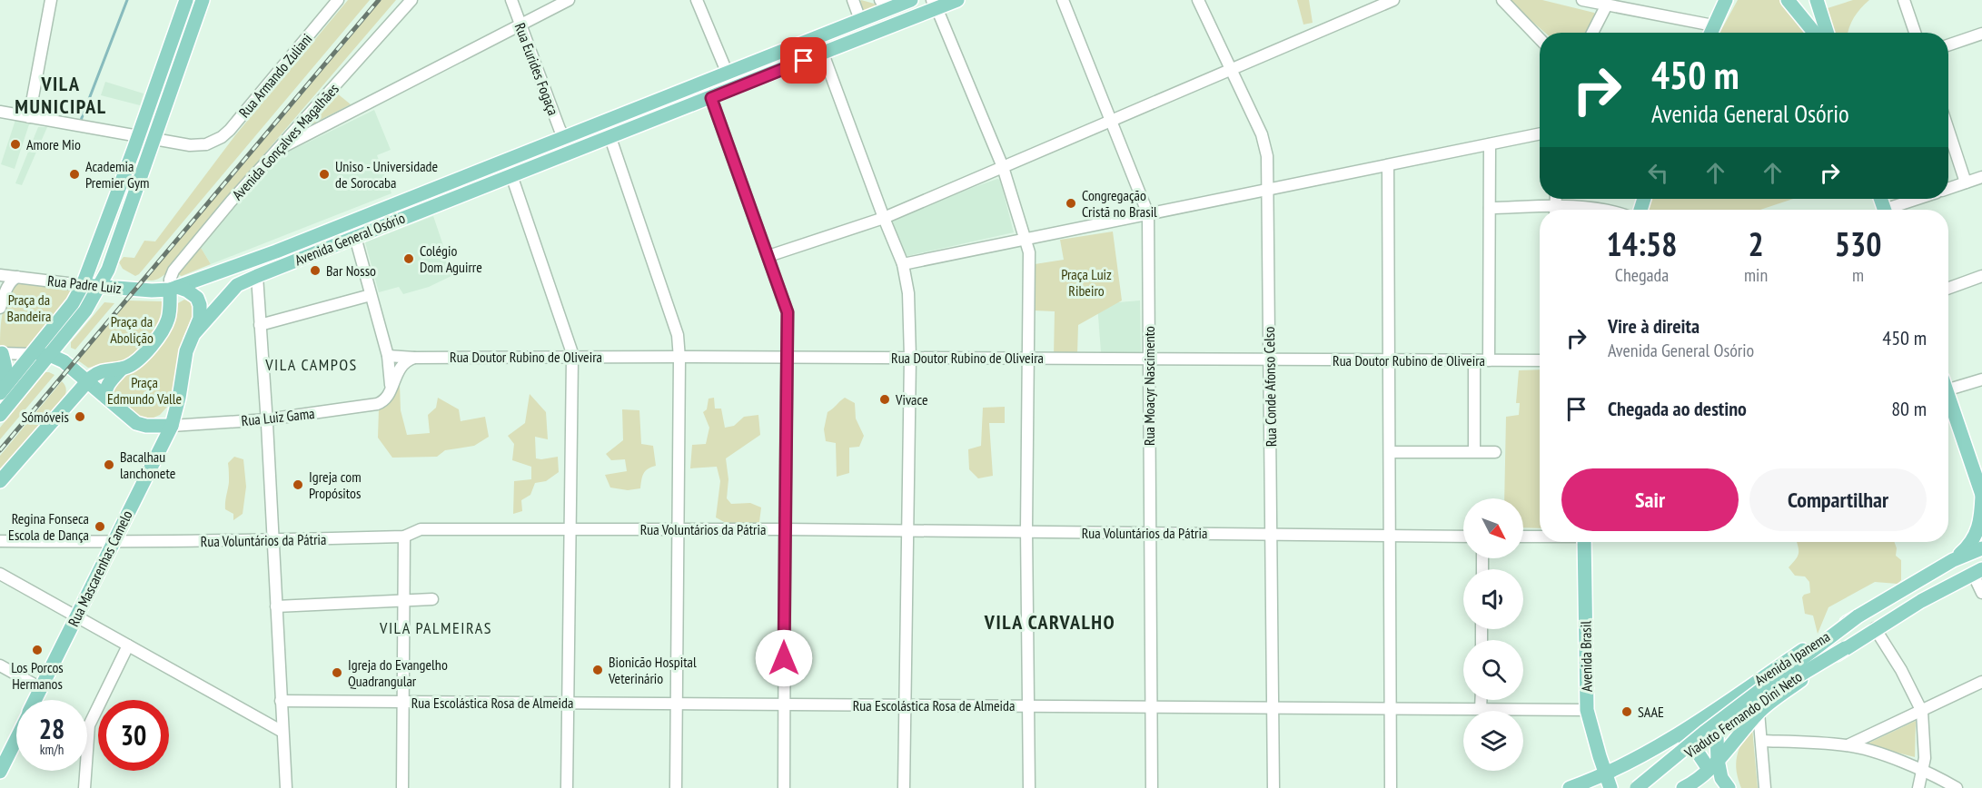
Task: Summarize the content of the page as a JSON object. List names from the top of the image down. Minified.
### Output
{"streets":{"main road":["Avenida General Osório","Rua Padre Luiz","Rua Mascarenhas Camelo","Avenida Brasil","Avenida Ipanema","Viaduto Fernando Dini Neto"],"street":["Rua Eurides Fogaça","Rua Armando Zuliani","Avenida Gonçalves Magalhães","Rua Doutor Rubino de Oliveira","Rua Moacyr Nascimento","Rua Conde Afonso Celso","Rua Luiz Gama","Rua Voluntários da Pátria","Rua Escolástica Rosa de Almeida"]},"crossings":[["Rua Eurides Fogaça","Avenida General Osório"],["Avenida Gonçalves Magalhães","Avenida General Osório"],["Avenida Gonçalves Magalhães","Rua Padre Luiz"],["Avenida General Osório","Rua Padre Luiz"],["Rua Doutor Rubino de Oliveira","Rua Moacyr Nascimento"],["Rua Doutor Rubino de Oliveira","Rua Conde Afonso Celso"],["Rua Moacyr Nascimento","Rua Voluntários da Pátria"],["Rua Moacyr Nascimento","Rua Escolástica Rosa de Almeida"],["Rua Conde Afonso Celso","Rua Voluntários da Pátria"],["Rua Conde Afonso Celso","Rua Escolástica Rosa de Almeida"],["Rua Luiz Gama","Rua Mascarenhas Camelo"],["Rua Voluntários da Pátria","Rua Mascarenhas Camelo"],["Avenida Brasil","Avenida Ipanema"],["Avenida Brasil","Rua Escolástica Rosa de Almeida"],["Avenida Ipanema","Viaduto Fernando Dini Neto"]],"districts":["VILA MUNICIPAL","VILA CAMPOS","VILA CARVALHO","VILA PALMEIRAS"],"parks":["Praça Luiz Ribeiro","Praça da Bandeira","Praça da Abolição","Praça Edmundo Valle"],"places":["Amore Mio","Academia Premier Gym","Uniso - Universidade de Sorocaba","Congregação Cristã no Brasil","Colégio Dom Aguirre","Bar Nosso","Vivace","Sómóveis","Bacalhau lanchonete","Igreja com Propósitos","Regina Fonseca Escola de Dança","Los Porcos Hermanos","Bionicão Hospital Veterinário","Igreja do Evangelho Quadrangular","SAAE"],"north":"bottom right","page":{"turn":["450 m","Avenida General Osório"],"eta":["14:58","Chegada","2","min","530","m"],"list":[{"name":"Vire à direita","note":"Avenida General Osório","value":"450 m"},{"name":"Chegada ao destino","value":"80 m"}],"buttons":["Sair","Compartilhar"],"speed":"28 km/h","limit":"30"}}
